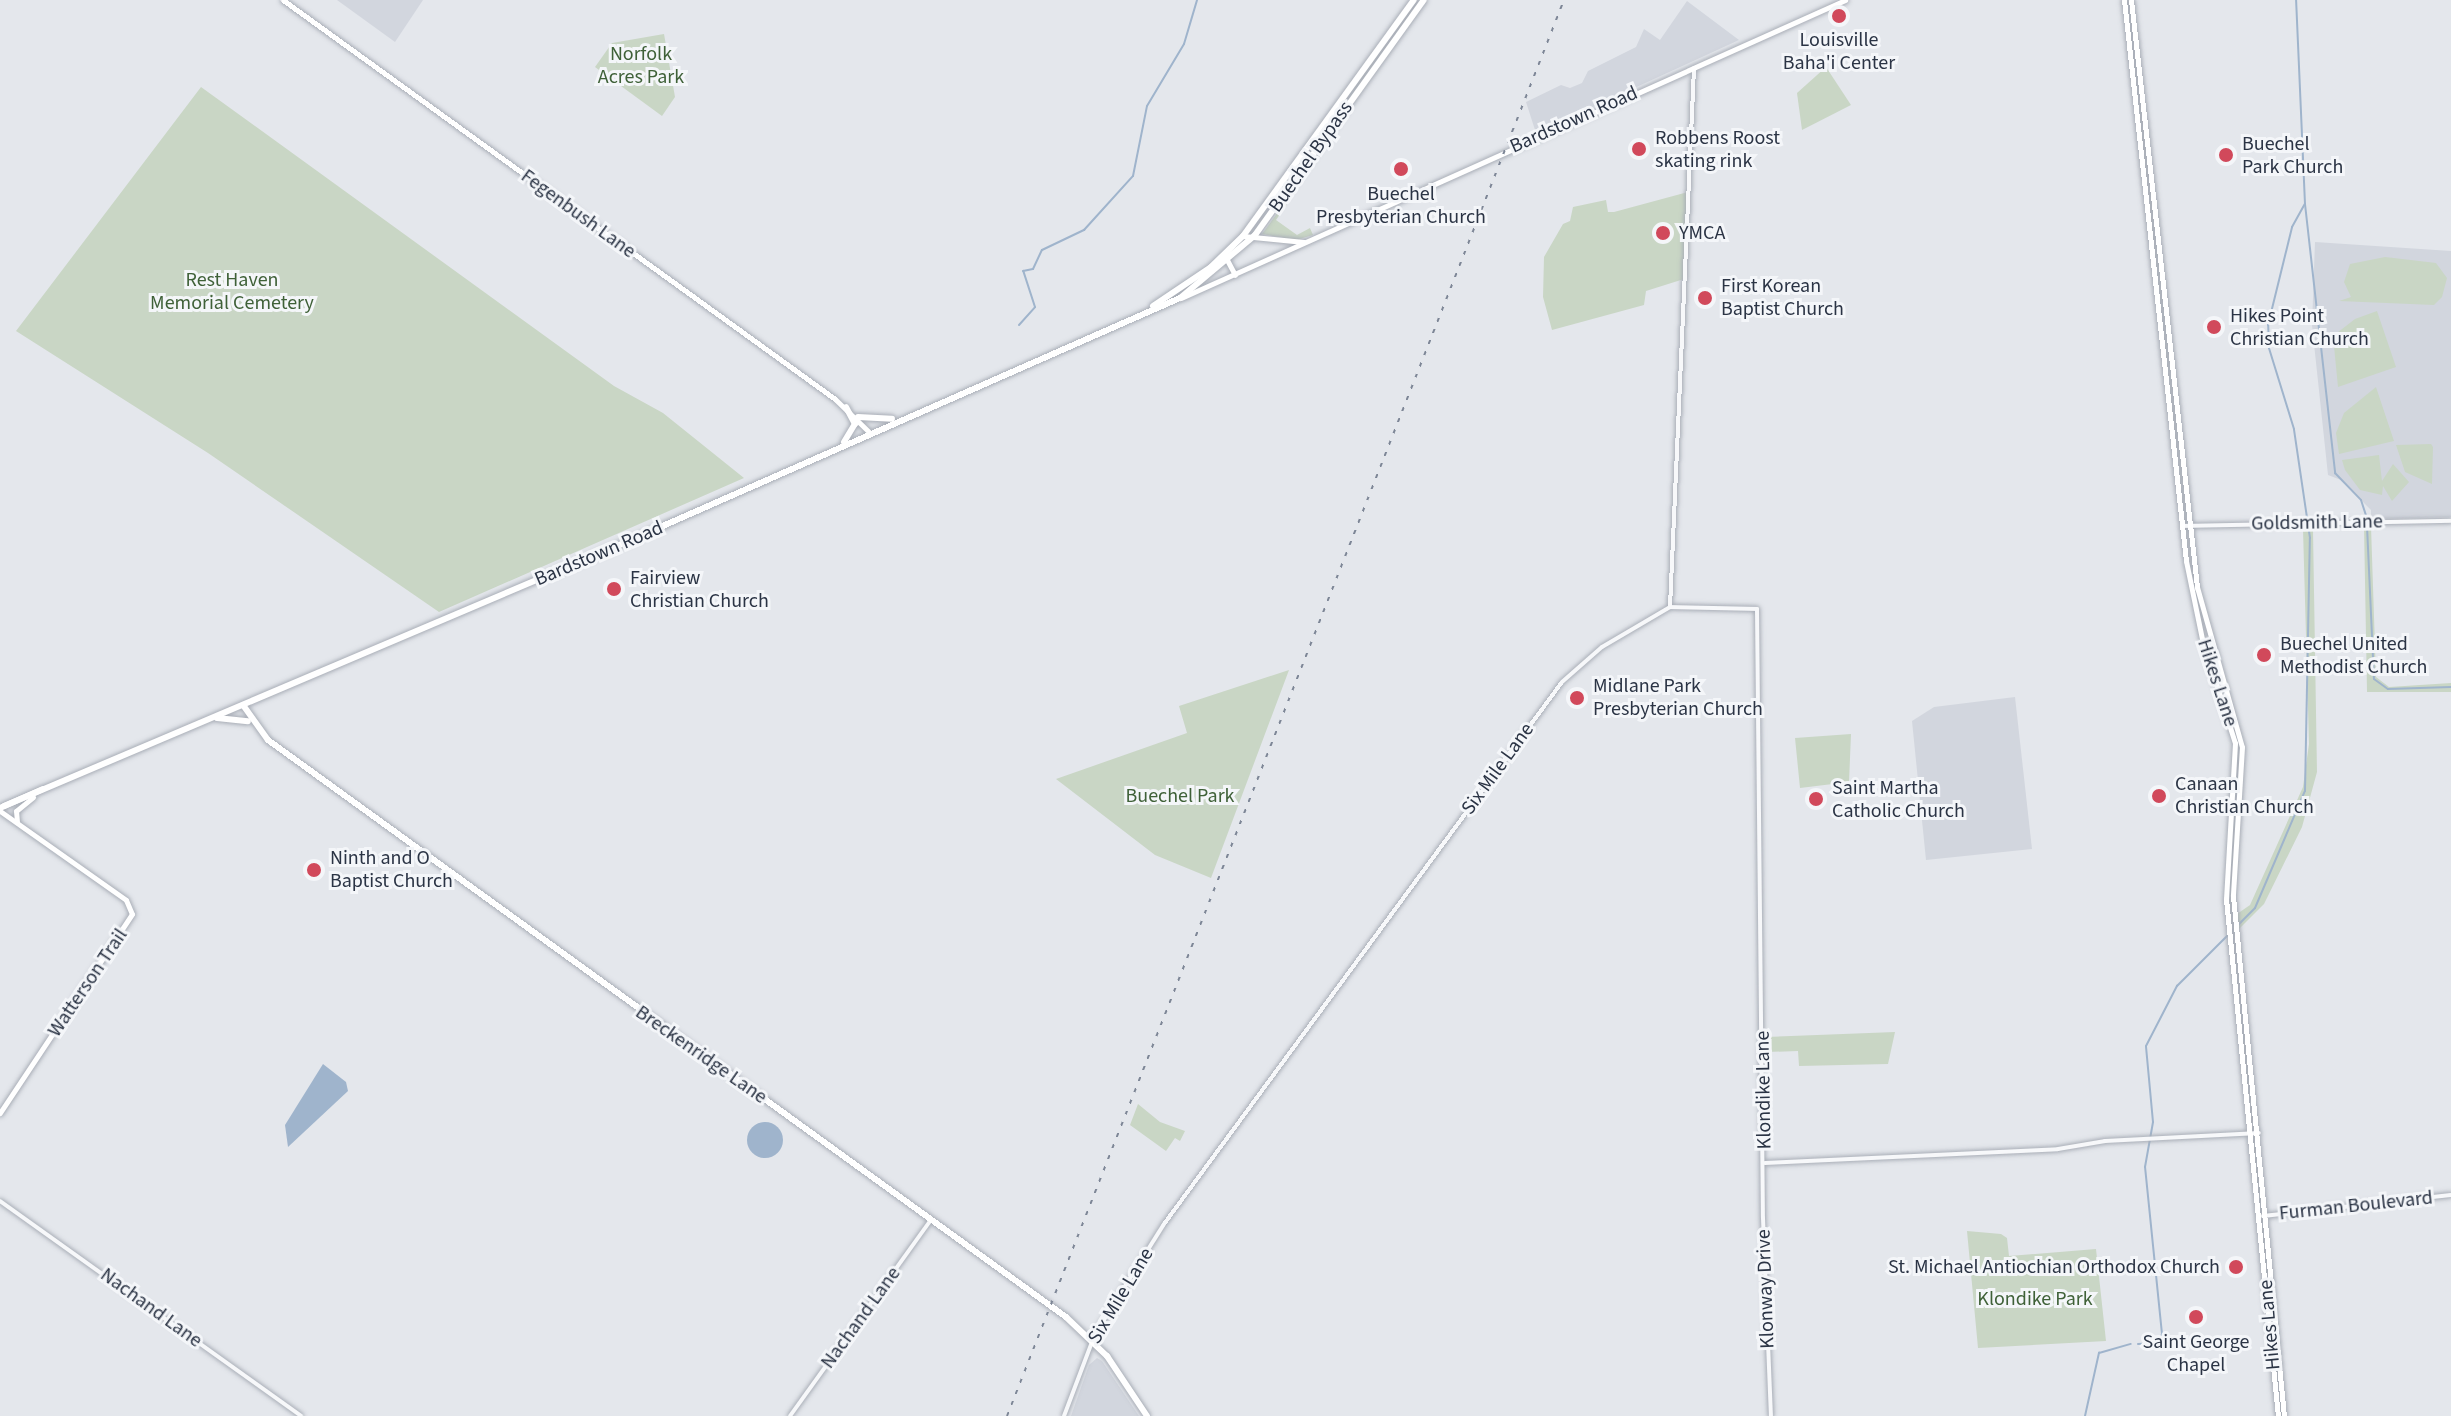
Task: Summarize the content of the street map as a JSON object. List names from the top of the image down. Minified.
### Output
{"streets":{"main road":["Bardstown Road","Buechel Bypass","Fegenbush Lane","Hikes Lane","Watterson Trail","Breckenridge Lane"],"street":["Goldsmith Lane","Six Mile Lane","Klondike Lane","Furman Boulevard","Klonway Drive","Nachand Lane"]},"crossings":[["Bardstown Road","Buechel Bypass"],["Bardstown Road","Fegenbush Lane"],["Bardstown Road","Watterson Trail"],["Bardstown Road","Breckenridge Lane"],["Goldsmith Lane","Hikes Lane"],["Hikes Lane","Klondike Lane"],["Hikes Lane","Furman Boulevard"],["Six Mile Lane","Breckenridge Lane"],["Six Mile Lane","Klondike Lane"],["Breckenridge Lane","Nachand Lane"],["Klondike Lane","Klonway Drive"]],"parks":["Norfolk Acres Park","Rest Haven Memorial Cemetery","Buechel Park","Klondike Park"],"places":["Louisville Baha'i Center","Robbens Roost skating rink","Buechel Park Church","Buechel Presbyterian Church","YMCA","First Korean Baptist Church","Hikes Point Christian Church","Fairview Christian Church","Buechel United Methodist Church","Midlane Park Presbyterian Church","Canaan Christian Church","Saint Martha Catholic Church","Ninth and O Baptist Church","St. Michael Antiochian Orthodox Church","Saint George Chapel"]}
